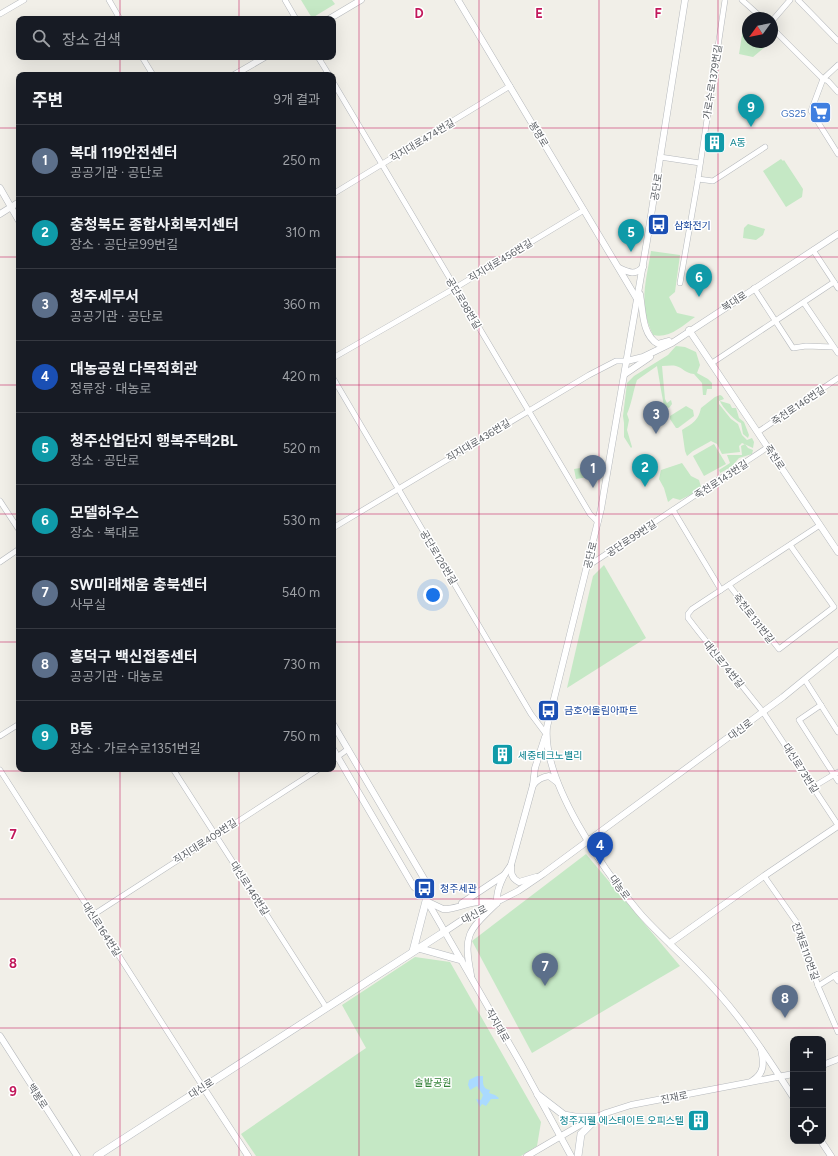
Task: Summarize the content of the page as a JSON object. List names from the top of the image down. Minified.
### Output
{"streets":{"main road":["대신로"],"street":["가로수로1379번길","봉명로","직지대로474번길","공단로","직지대로456번길","복대로","공단로98번길","죽천로146번길","직지대로436번길","죽천로","죽천로143번길","공단로99번길","공단로126번길","죽천로131번길","대신로74번길","대신로73번길","직지대로409번길","대농로","대신로146번길","대신로164번길","진재로110번길","직지대로","백봉로","진재로"]},"crossings":[["봉명로","직지대로474번길"],["봉명로","공단로"],["봉명로","직지대로456번길"],["직지대로474번길","공단로98번길"],["공단로","복대로"],["공단로","공단로98번길"],["공단로","직지대로436번길"],["공단로","공단로99번길"],["공단로","공단로126번길"],["공단로","대신로"],["공단로","대농로"],["직지대로456번길","공단로98번길"],["복대로","직지대로436번길"],["복대로","죽천로"],["공단로98번길","직지대로436번길"],["죽천로146번길","죽천로"],["직지대로436번길","공단로126번길"],["죽천로","죽천로143번길"],["죽천로","죽천로131번길"],["죽천로143번길","공단로99번길"],["공단로126번길","대농로"],["죽천로131번길","대신로74번길"],["대신로74번길","대신로"],["대신로74번길","대신로73번길"],["대신로","대신로73번길"],["대신로","대농로"],["대신로","대신로146번길"],["대신로","대신로164번길"],["대신로","직지대로"],["대신로73번길","진재로110번길"],["직지대로409번길","대신로146번길"],["직지대로409번길","대신로164번길"],["대농로","진재로"],["직지대로","진재로"]],"parks":["솔밭공원"],"places":{"supermarket":["GS25"],"building":["A동","세중테크노밸리","청주지웰 에스테이트 오피스텔"],"bus stop":["삼화전기","금호어울림아파트","청주세관"]},"north":"bottom left","page":{"search":"장소 검색","heading":["주변","9개 결과"],"pins":["9","5","6","3","2","1","4","7","8"],"list":[{"mark":"1","name":"복대 119안전센터","note":"공공기관 · 공단로","value":"250 m"},{"mark":"2","name":"충청북도 종합사회복지센터","note":"장소 · 공단로99번길","value":"310 m"},{"mark":"3","name":"청주세무서","note":"공공기관 · 공단로","value":"360 m"},{"mark":"4","name":"대농공원 다목적회관","note":"정류장 · 대농로","value":"420 m"},{"mark":"5","name":"청주산업단지 행복주택2BL","note":"장소 · 공단로","value":"520 m"},{"mark":"6","name":"모델하우스","note":"장소 · 복대로","value":"530 m"},{"mark":"7","name":"SW미래채움 충북센터","note":"사무실","value":"540 m"},{"mark":"8","name":"흥덕구 백신접종센터","note":"공공기관 · 대농로","value":"730 m"},{"mark":"9","name":"B동","note":"장소 · 가로수로1351번길","value":"750 m"}],"map_buttons":["+","−"]},"grid":{"columns":["D","E","F"],"rows":["7","8","9"]}}
